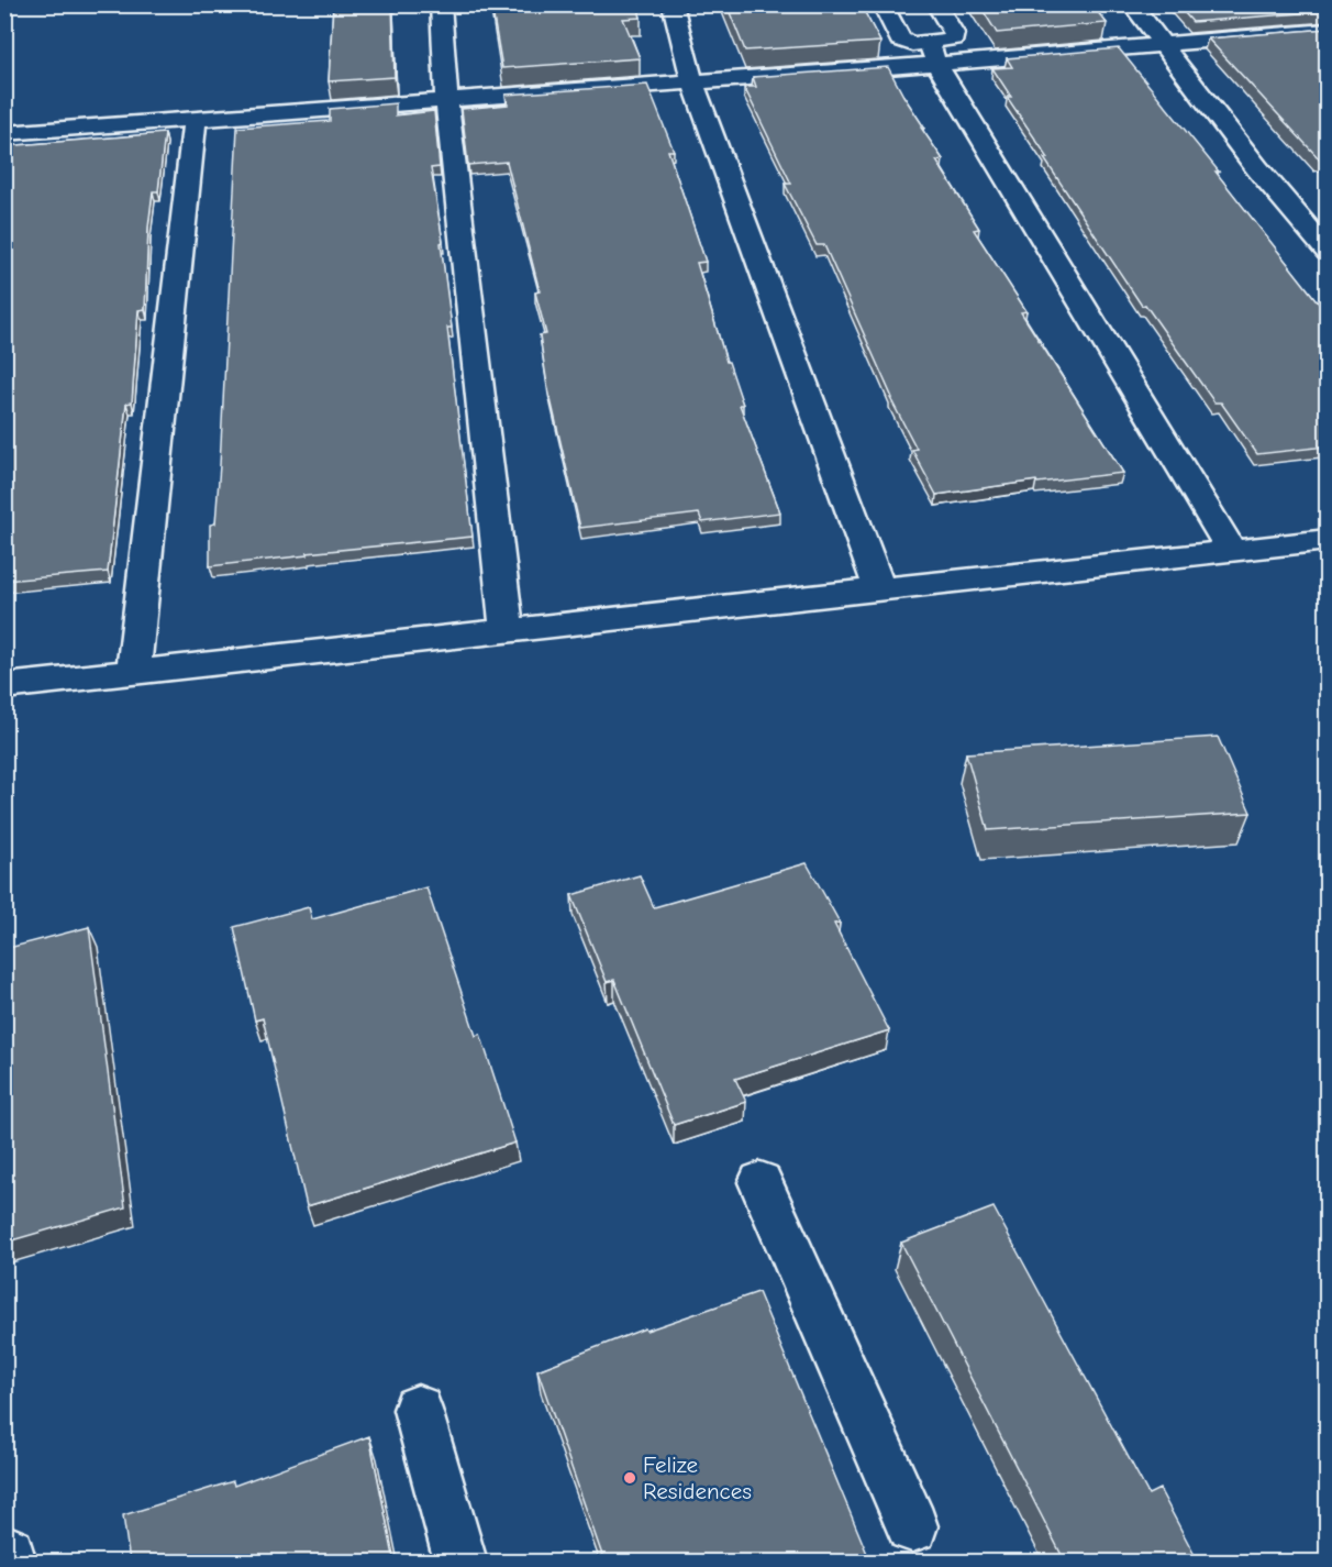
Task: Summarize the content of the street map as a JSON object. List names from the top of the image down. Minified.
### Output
{"places":["Felize Residences"]}
